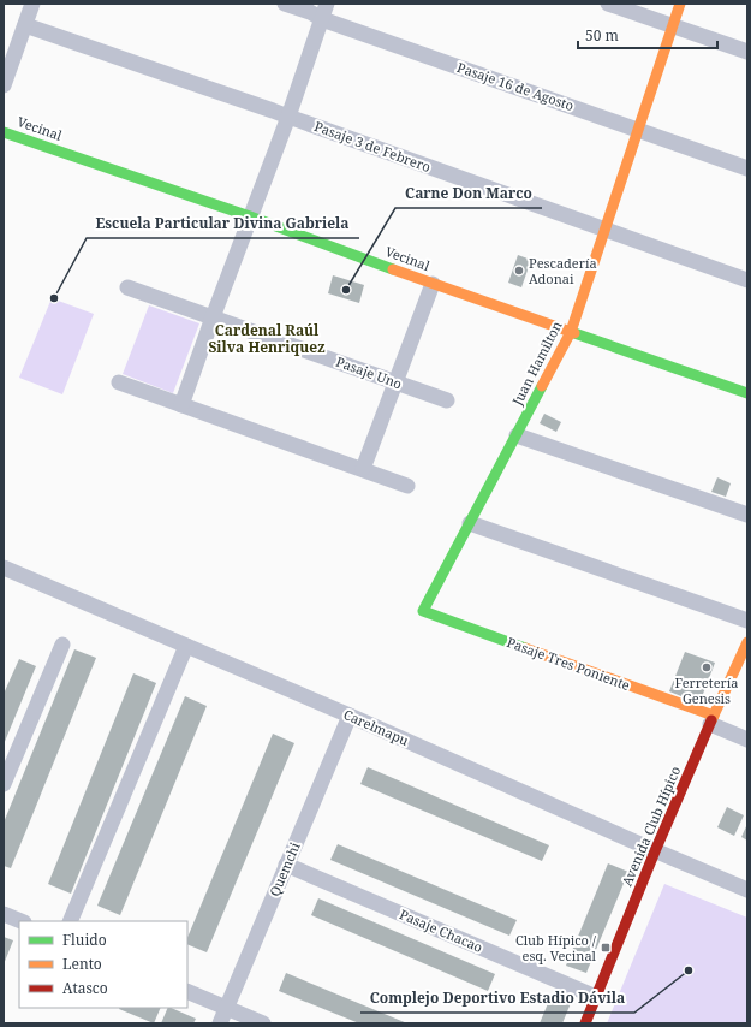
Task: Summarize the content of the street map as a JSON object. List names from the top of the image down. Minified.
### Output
{"streets":{"street":["Pasaje 16 de Agosto","Vecinal","Pasaje 3 de Febrero","Juan Hamilton","Pasaje Uno","Pasaje Tres Poniente","Carelmapu","Avenida Club Hípico","Quemchi","Pasaje Chacao"]},"crossings":[["Pasaje 16 de Agosto","Juan Hamilton"],["Vecinal","Juan Hamilton"],["Pasaje 3 de Febrero","Juan Hamilton"],["Juan Hamilton","Pasaje Tres Poniente"],["Pasaje Tres Poniente","Avenida Club Hípico"],["Carelmapu","Avenida Club Hípico"],["Carelmapu","Quemchi"],["Avenida Club Hípico","Pasaje Chacao"],["Quemchi","Pasaje Chacao"]],"districts":["Cardenal Raúl Silva Henriquez"],"places":{"other":["Pescadería Adonai","Carne Don Marco","Escuela Particular Divina Gabriela","Ferretería Genesis","Complejo Deportivo Estadio Dávila"],"transit":["Club Hípico / esq. Vecinal"]},"legend":["Fluido","Lento","Atasco"],"scale_bar":"50 m"}
